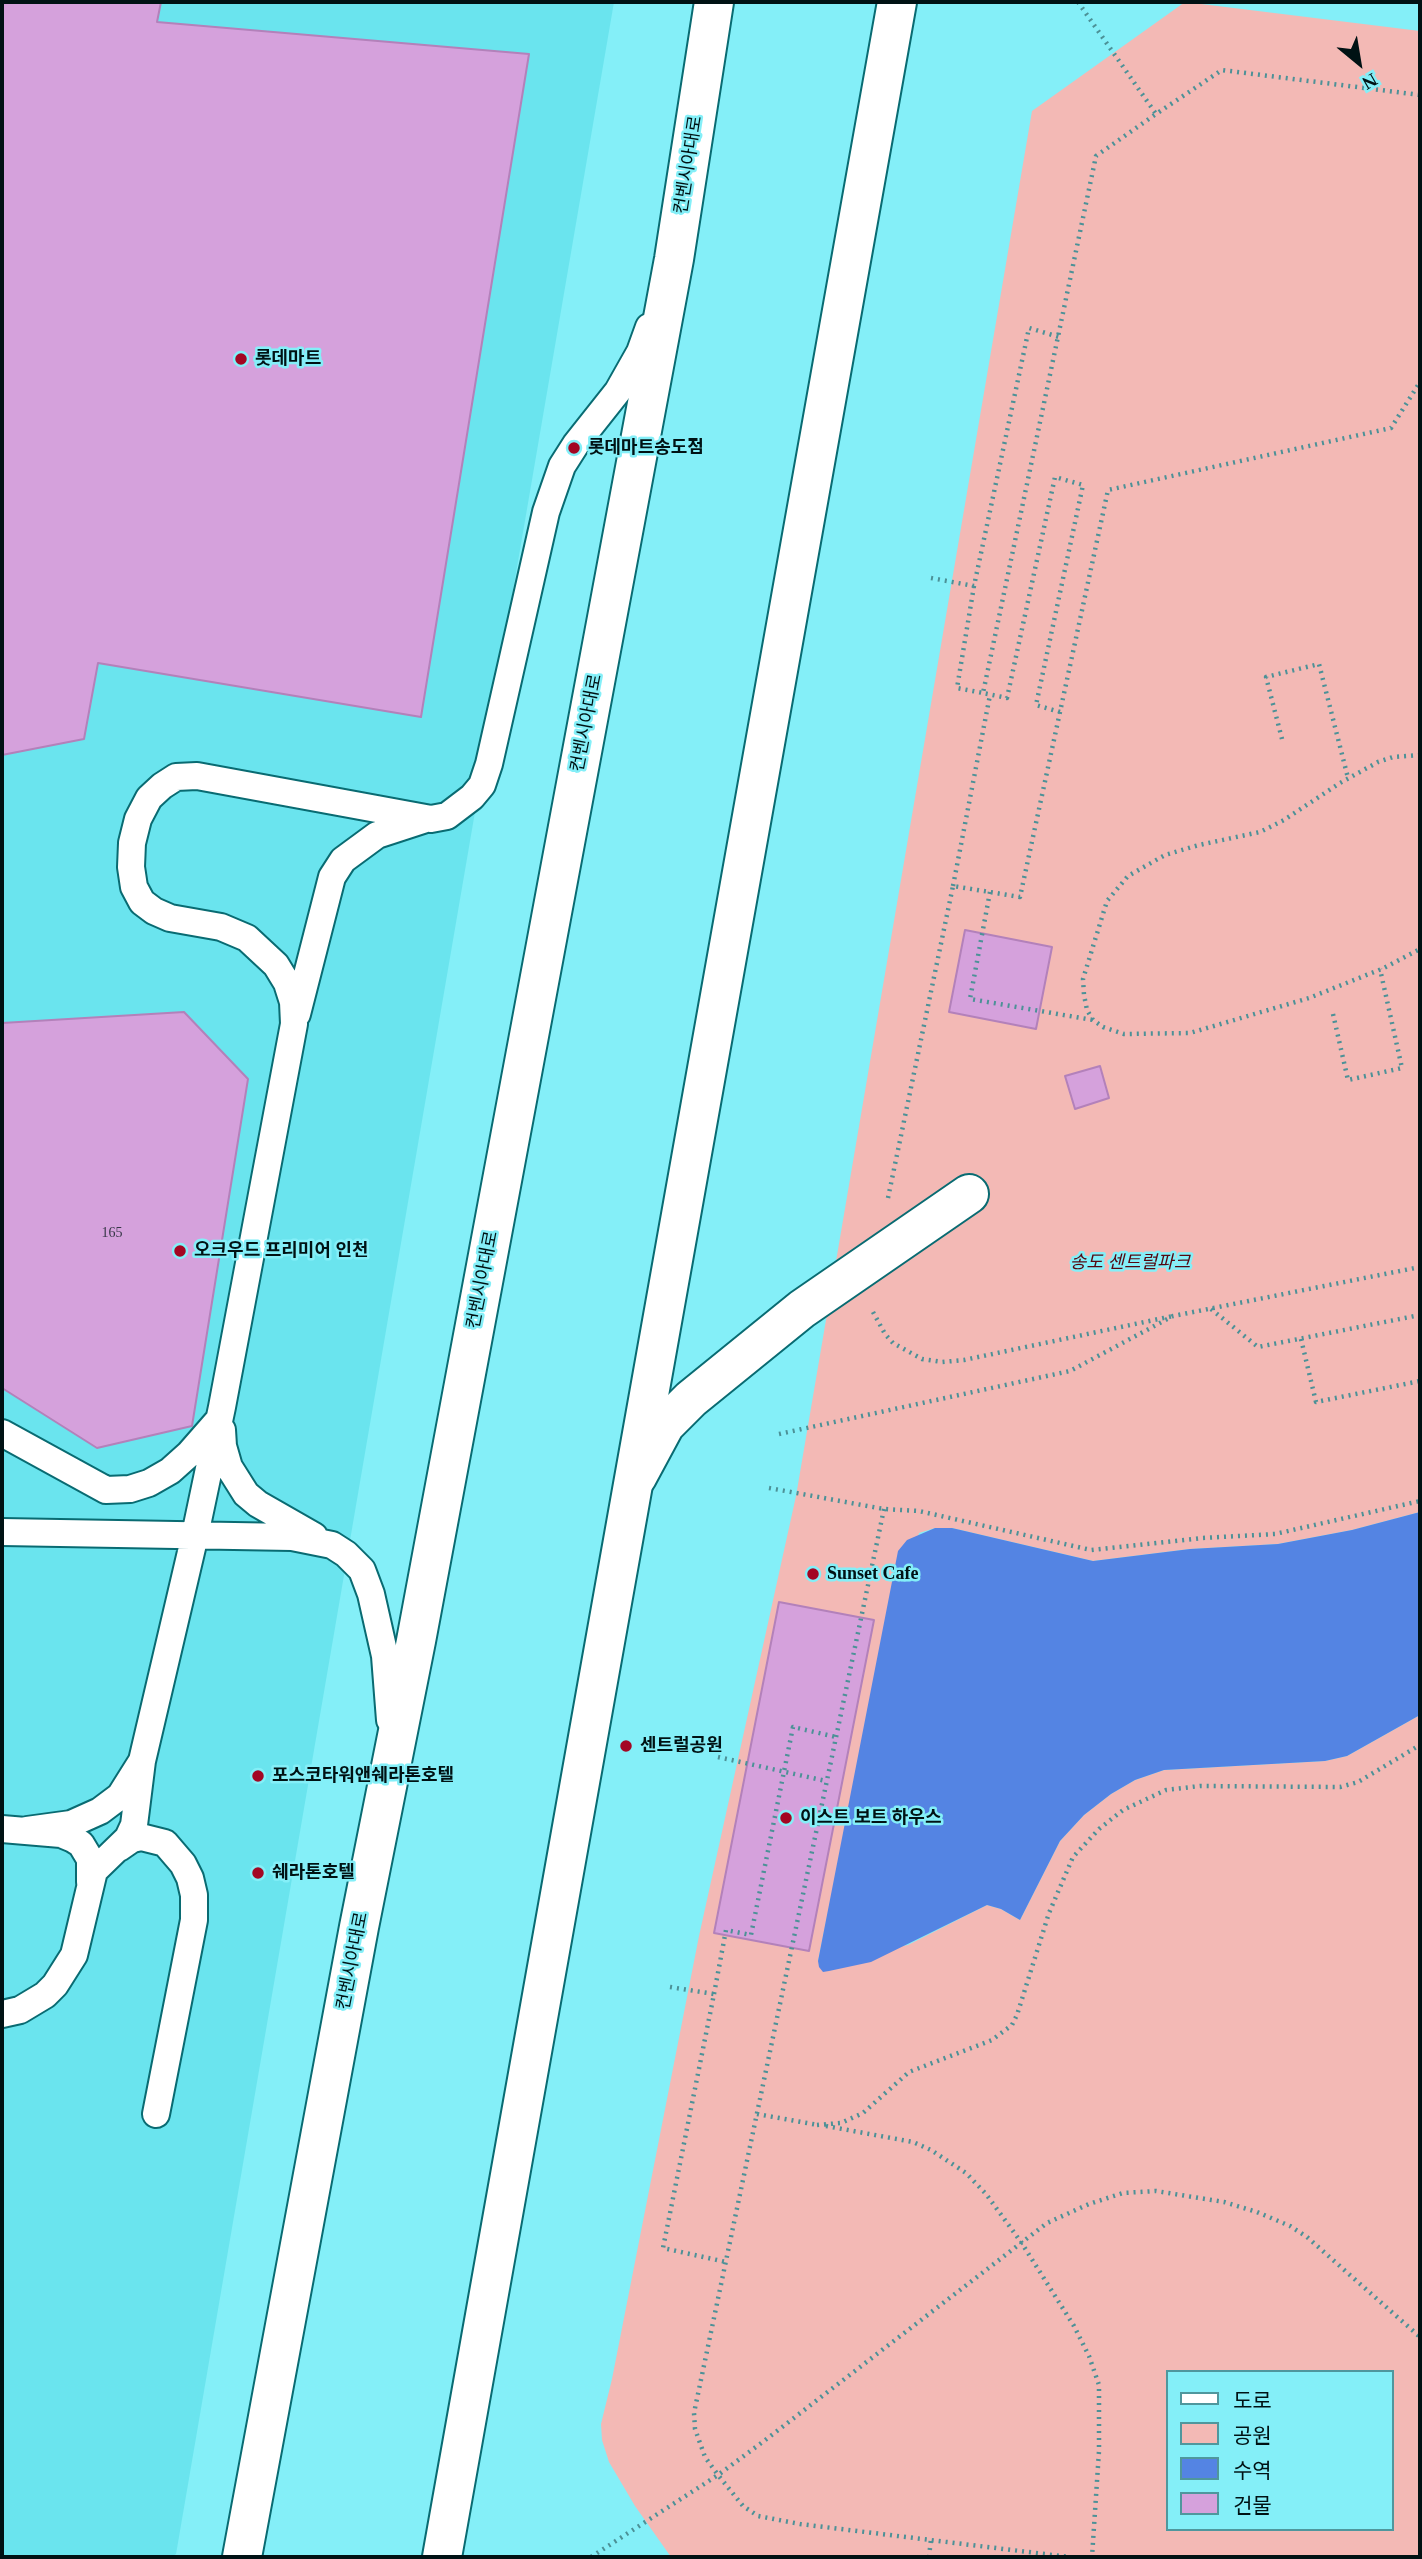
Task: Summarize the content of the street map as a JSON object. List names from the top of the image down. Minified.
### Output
{"streets":{"main road":["컨벤시아대로"]},"parks":["송도 센트럴파크"],"places":["롯데마트","롯데마트송도점","오크우드 프리미어 인천","Sunset Cafe","센트럴공원","포스코타워앤쉐라톤호텔","이스트 보트 하우스","쉐라톤호텔"],"house_numbers":["165"],"legend":["도로","공원","수역","건물"],"north":"bottom right"}
